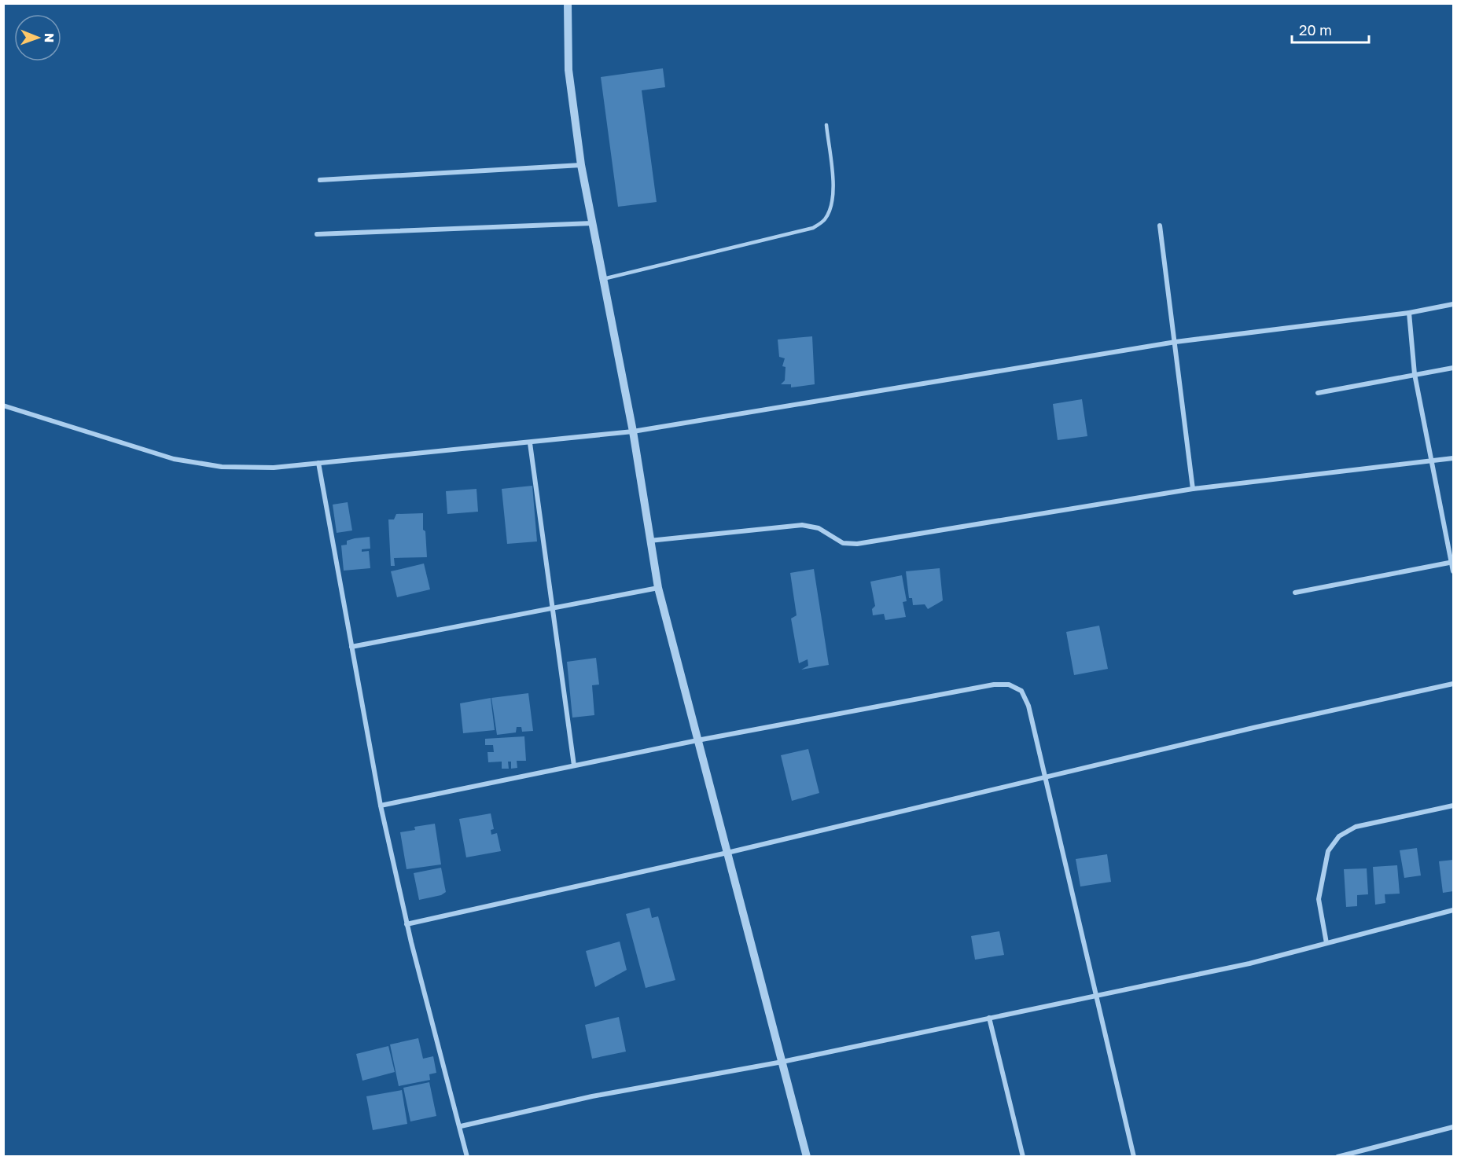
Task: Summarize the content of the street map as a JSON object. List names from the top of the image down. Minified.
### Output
{"scale_bar":"20 m","north":"right"}
